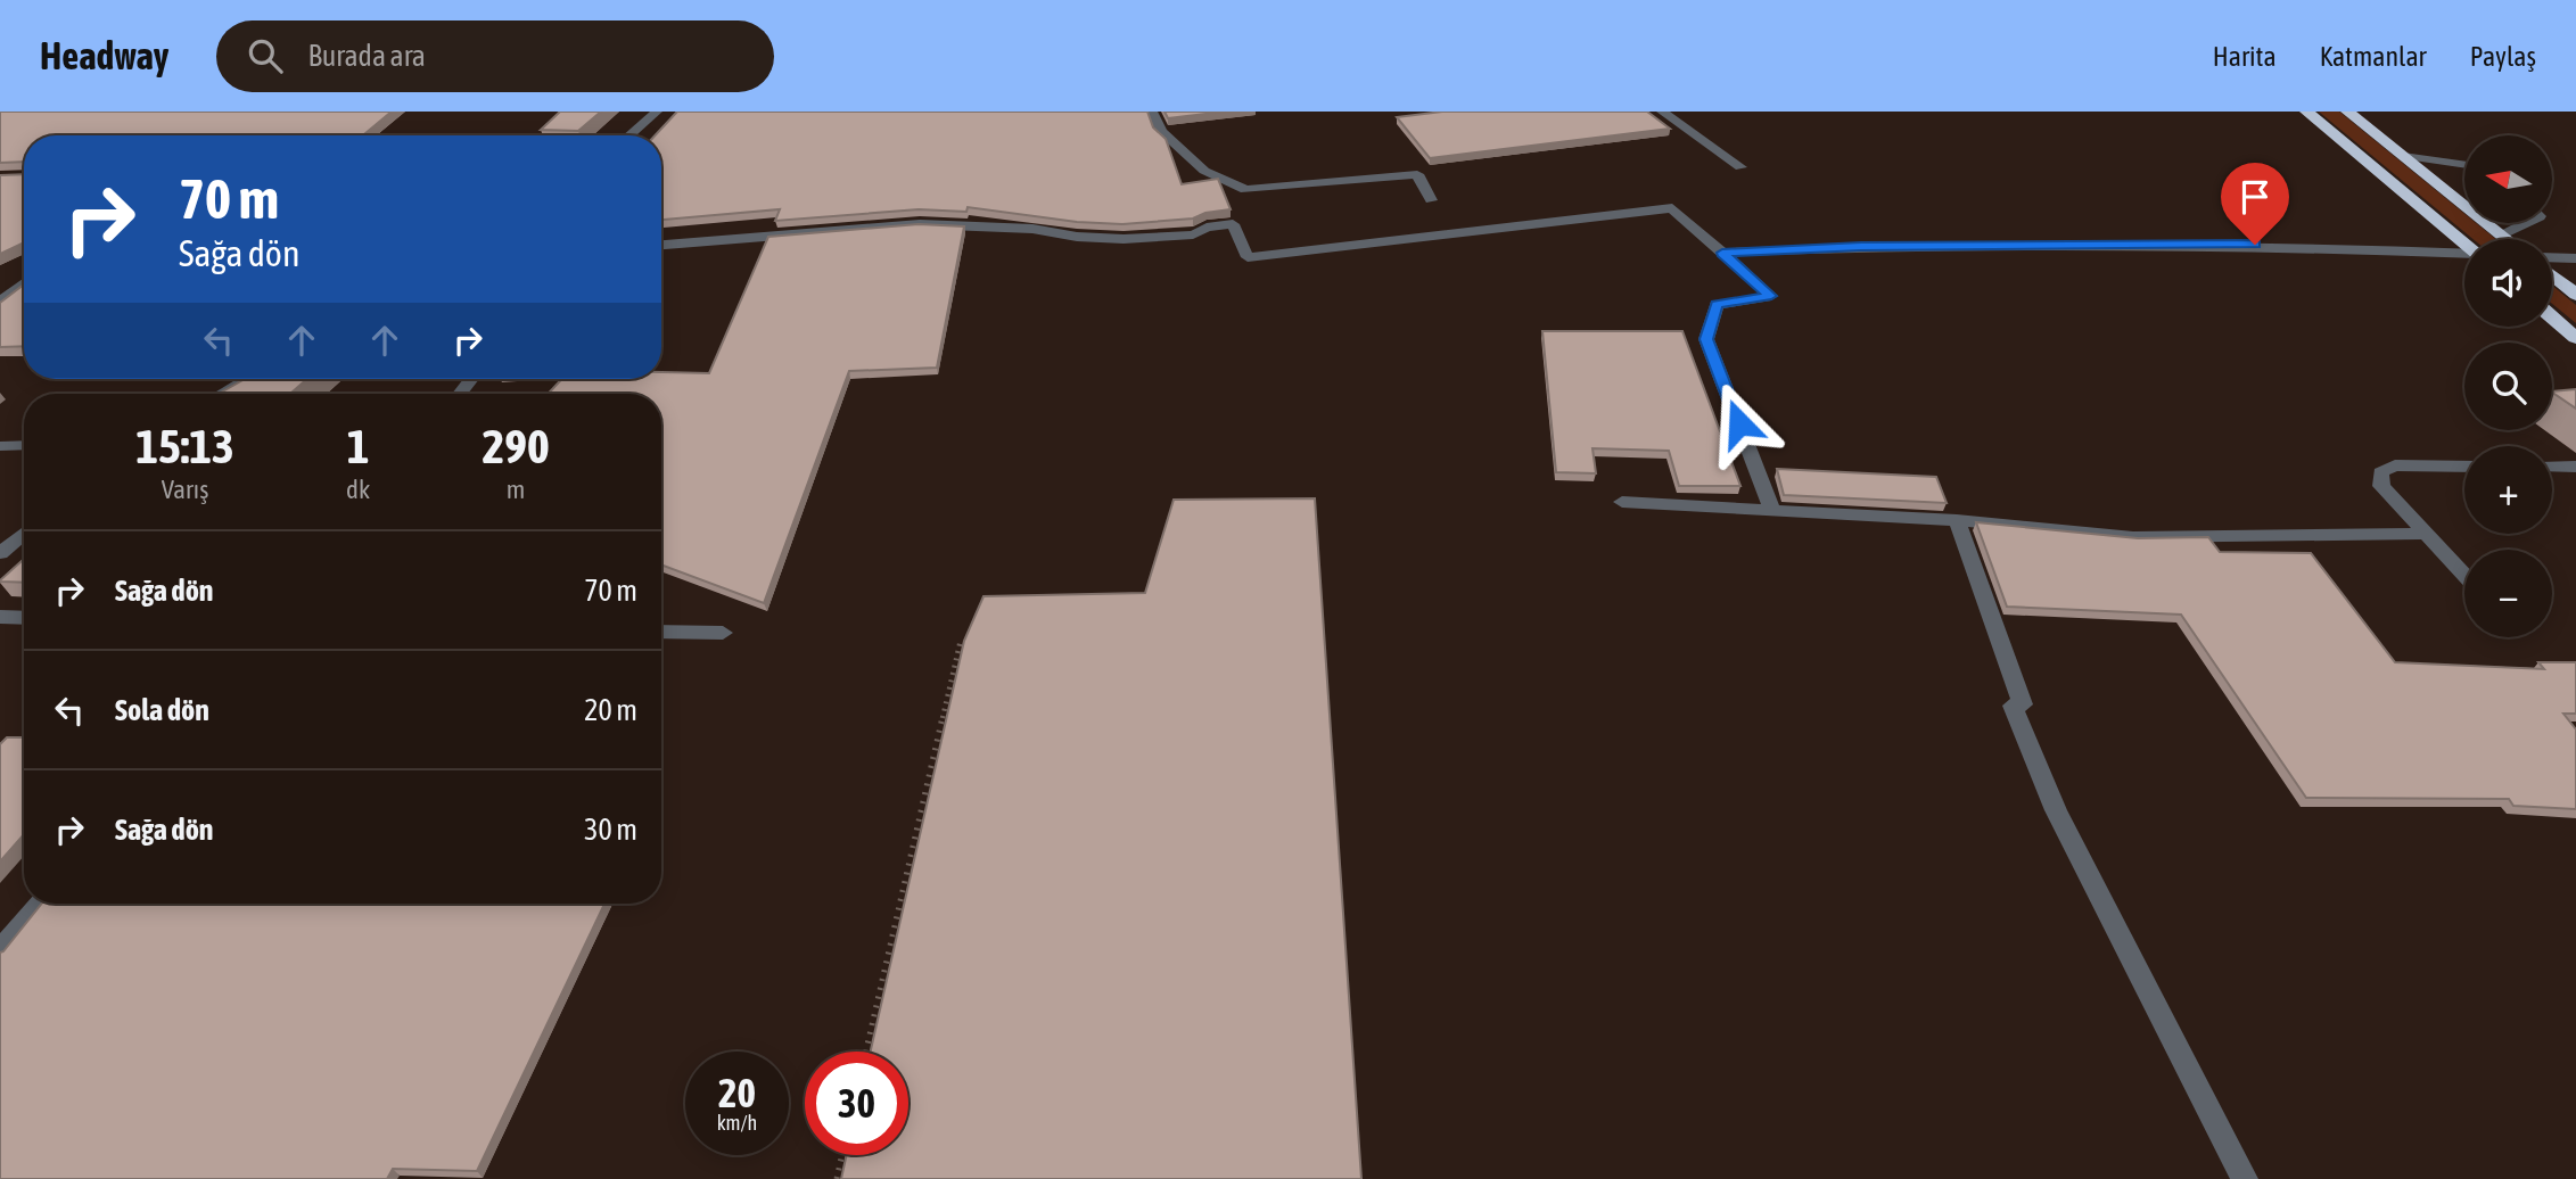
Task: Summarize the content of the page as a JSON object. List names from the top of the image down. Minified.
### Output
{"north":"left","page":{"header":"Headway","search":"Burada ara","nav":["Harita","Katmanlar","Paylaş"],"map_buttons":["+","−"],"turn":["70 m","Sağa dön"],"eta":["15:13","Varış","1","dk","290","m"],"list":[{"name":"Sağa dön","value":"70 m"},{"name":"Sola dön","value":"20 m"},{"name":"Sağa dön","value":"30 m"}],"speed":"20 km/h","limit":"30"}}
